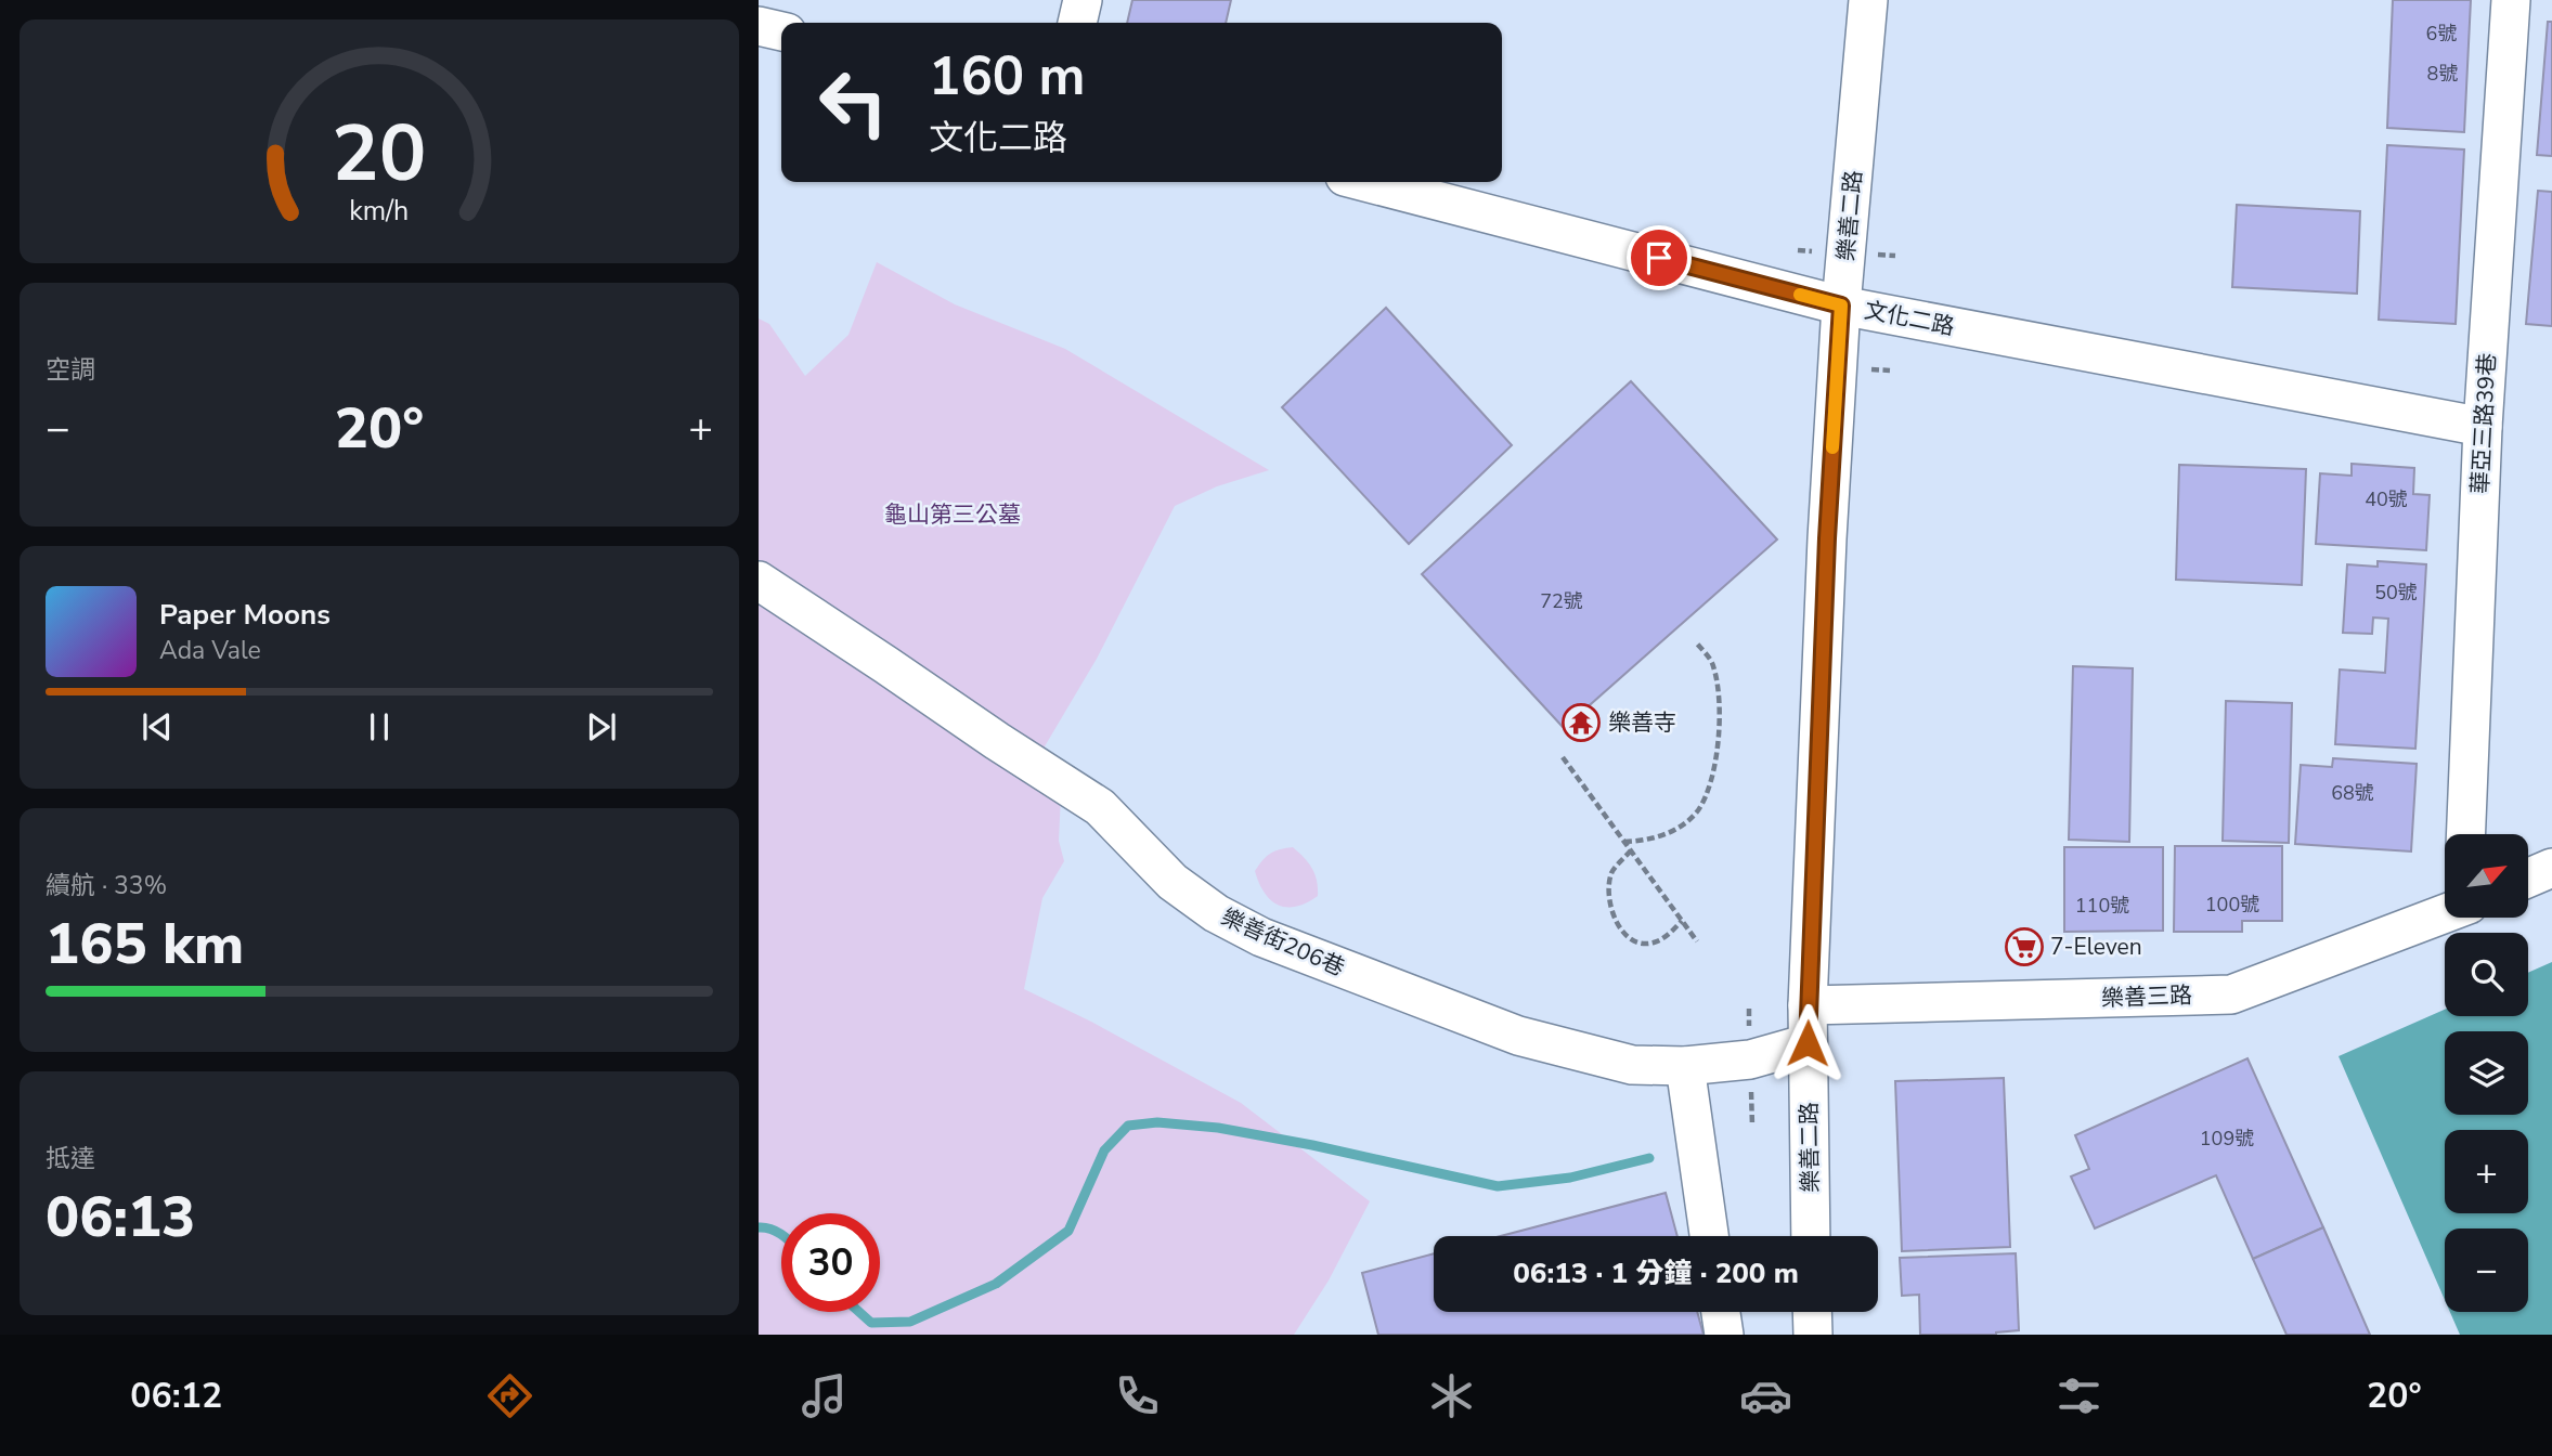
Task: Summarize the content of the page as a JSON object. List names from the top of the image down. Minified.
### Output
{"streets":{"street":["樂善二路","文化二路","華亞三路39巷","樂善街206巷","樂善三路"]},"crossings":[["樂善二路","文化二路"],["樂善二路","樂善街206巷"],["樂善二路","樂善三路"],["文化二路","華亞三路39巷"]],"parks":["龜山第三公墓"],"places":{"temple":["樂善寺"],"supermarket":["7-Eleven"]},"house_numbers":["6號","8號","40號","50號","72號","68號","100號","110號","109號"],"north":"top right","page":{"turn":["160 m","文化二路"],"tile":["空調",["續航 · 33%","165 km"],["抵達","06:13"]],"heat":["−","20°","+"],"song":["Paper Moons","Ada Vale"],"map_buttons":["+","−"],"limit":"30","trip":"06:13 · 1 分鐘 · 200 m","tabs":["06:12","20°"],"gauge":["20","km/h"]}}
